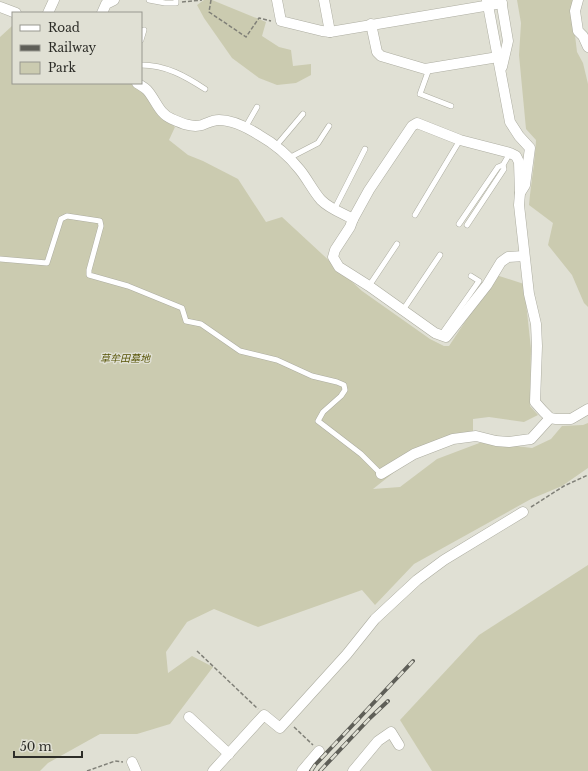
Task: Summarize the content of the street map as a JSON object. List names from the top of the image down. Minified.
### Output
{"parks":["草牟田墓地"],"legend":["Road","Railway","Park"],"scale_bar":"50 m"}
